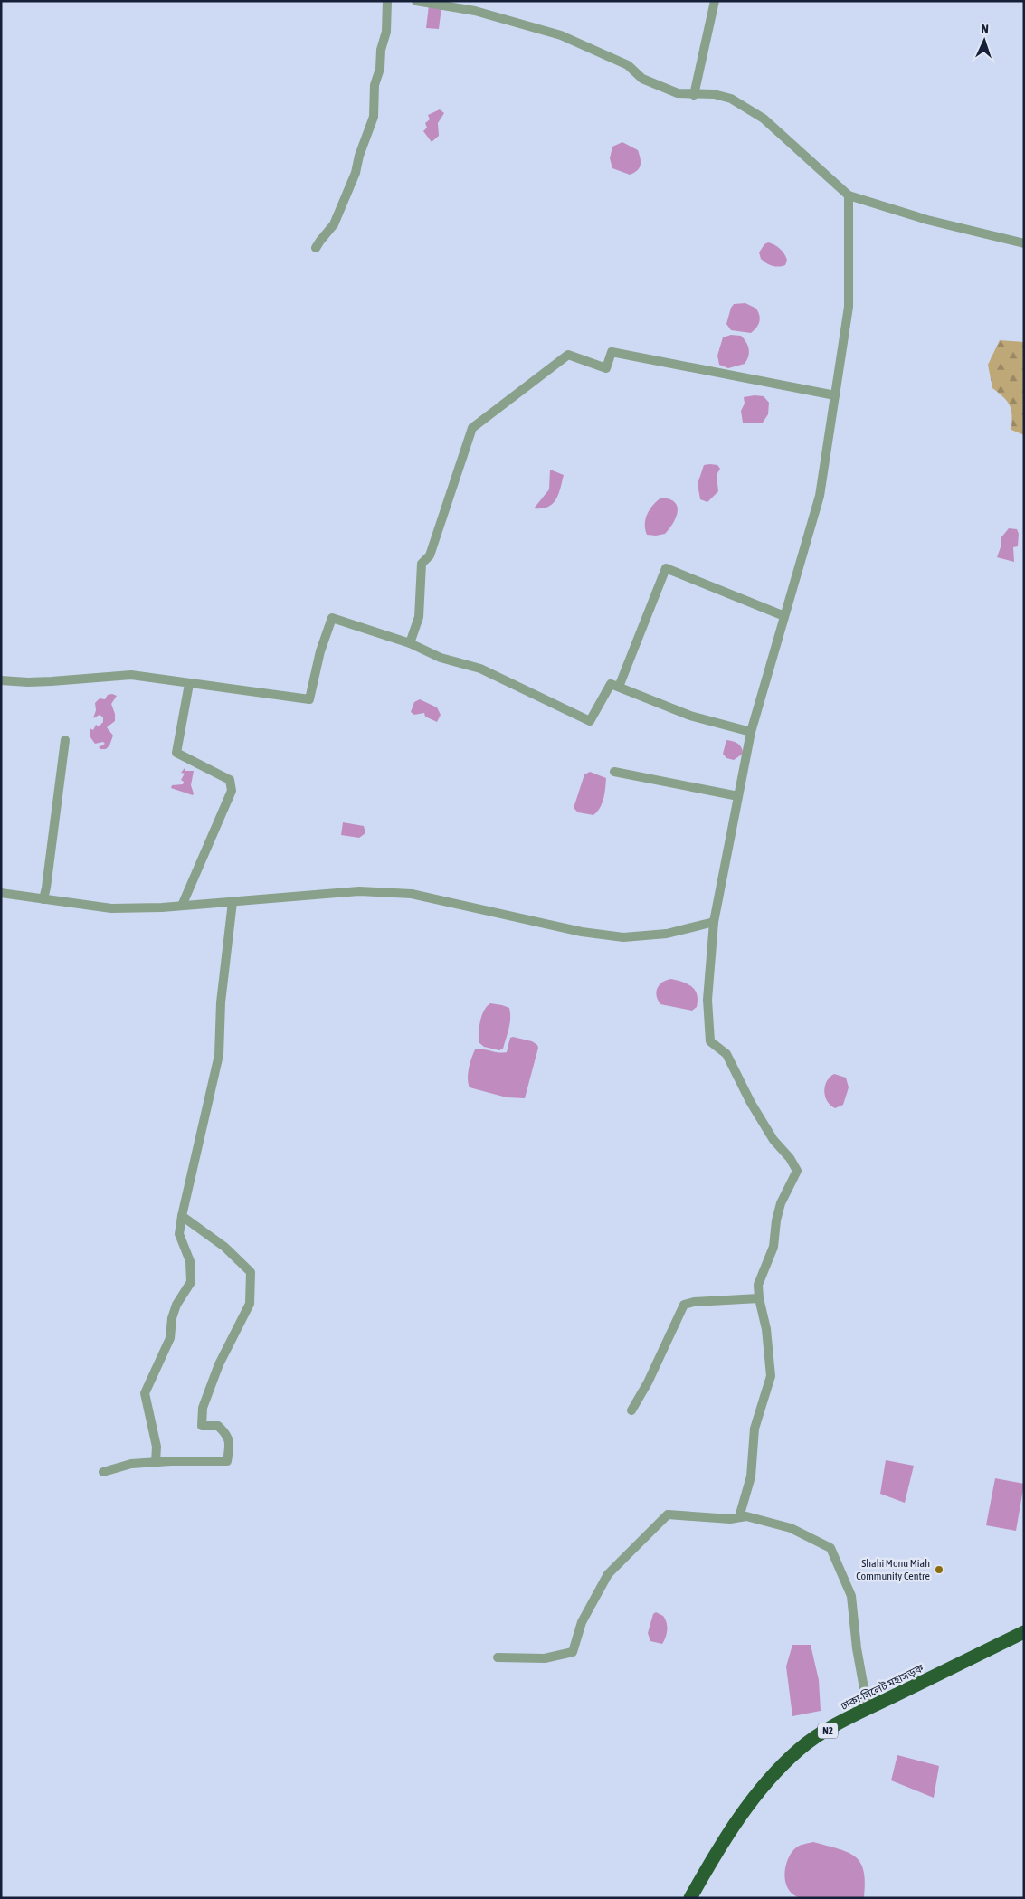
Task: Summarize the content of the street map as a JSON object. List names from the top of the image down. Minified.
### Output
{"streets":{"highway":["ঢাকা-সিলেট মহাসড়ক","N2"]},"places":["Shahi Monu Miah Community Centre"],"north":"top"}
